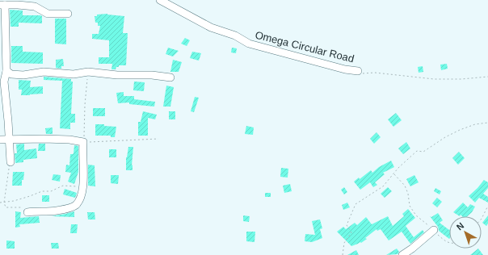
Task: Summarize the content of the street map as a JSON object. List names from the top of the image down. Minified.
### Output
{"streets":{"street":["Omega Circular Road"]},"north":"top left"}
